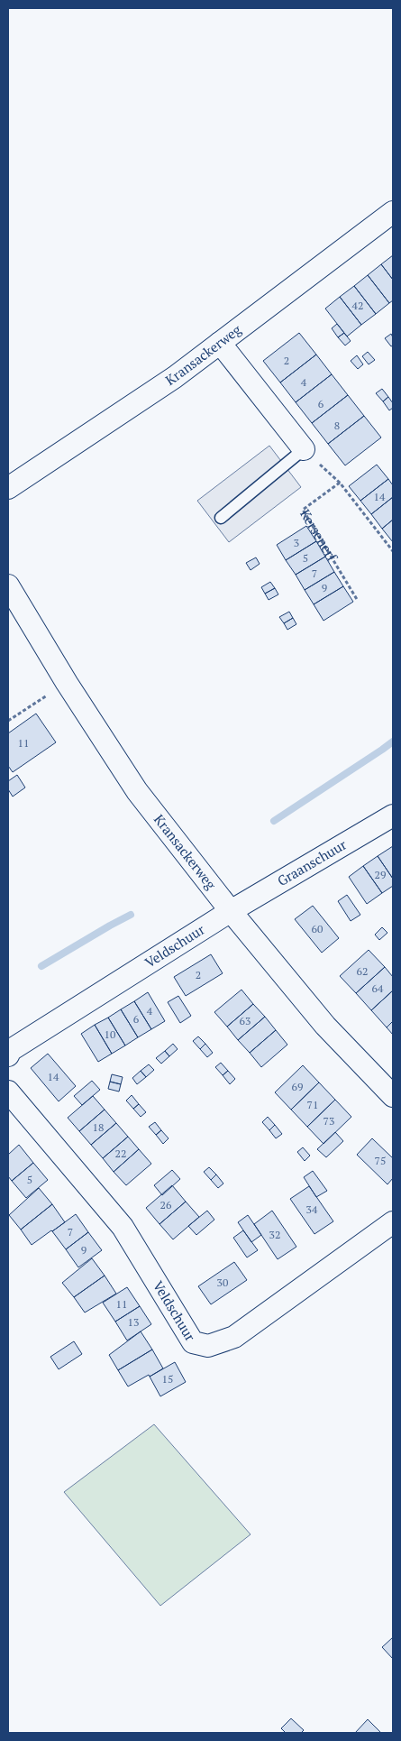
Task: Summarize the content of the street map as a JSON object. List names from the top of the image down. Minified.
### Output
{"streets":{"street":["Kransackerweg","Graanschuur","Veldschuur"],"path":["Kersenerf"]},"crossings":[["Kransackerweg","Graanschuur"],["Kransackerweg","Veldschuur"],["Graanschuur","Veldschuur"]],"house_numbers":["42","2","4","6","8","14","3","5","7","9","11","29","60","62","2","64","4","6","63","10","14","69","71","73","18","22","75","5","26","34","7","32","9","30","11","13","15"]}
